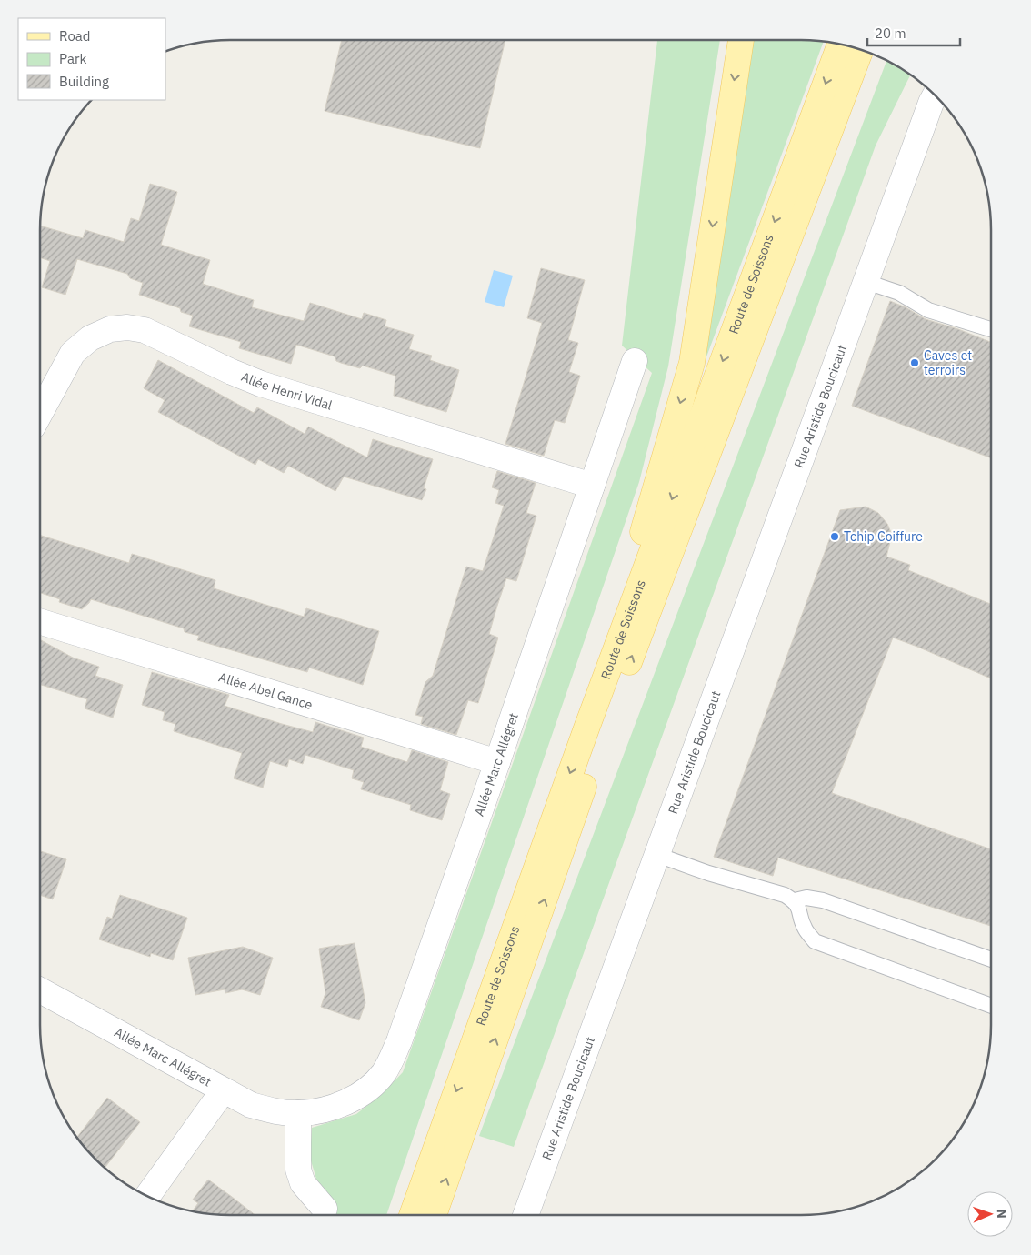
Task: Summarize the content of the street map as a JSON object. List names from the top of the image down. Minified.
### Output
{"streets":{"main road":["Route de Soissons"],"street":["Allée Henri Vidal","Rue Aristide Boucicaut","Allée Abel Gance","Allée Marc Allégret"]},"crossings":[["Allée Henri Vidal","Allée Marc Allégret"],["Allée Abel Gance","Allée Marc Allégret"]],"places":["Caves et terroirs","Tchip Coiffure"],"legend":["Road","Park","Building"],"scale_bar":"20 m","north":"right"}
